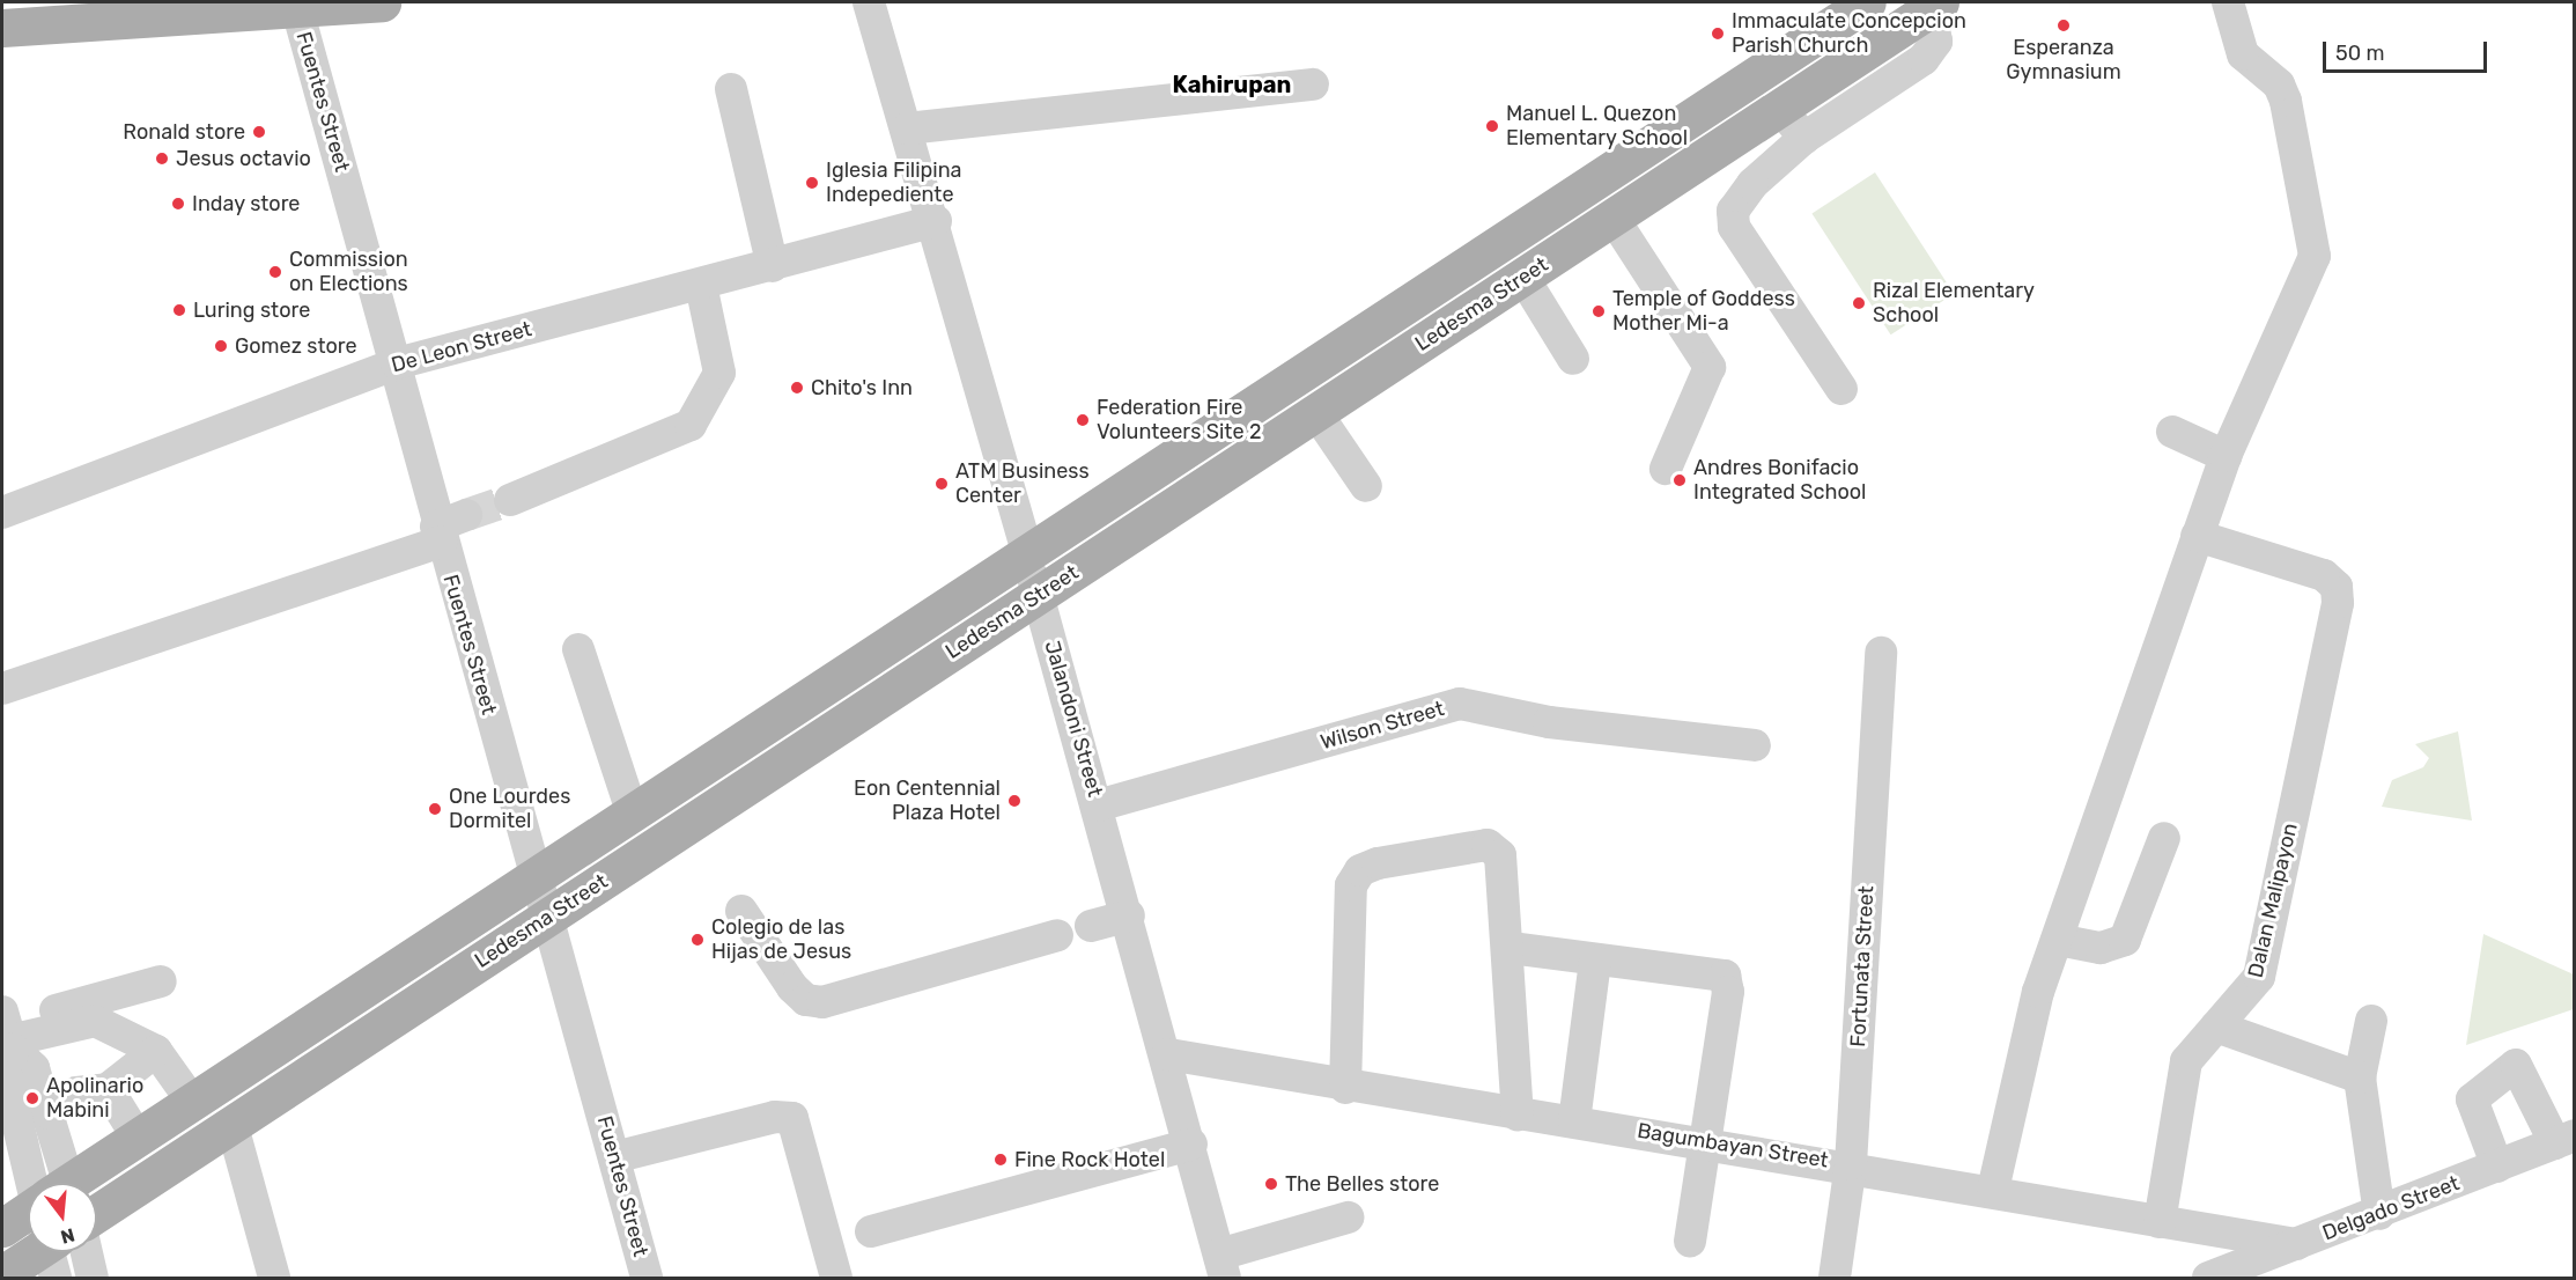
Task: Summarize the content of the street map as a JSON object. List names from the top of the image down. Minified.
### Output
{"streets":{"main road":["Ledesma Street"],"street":["Fuentes Street","De Leon Street","Jalandoni Street","Wilson Street","Dalan Malipayon","Fortunata Street","Bagumbayan Street","Delgado Street"]},"crossings":[["Fuentes Street","Ledesma Street"],["Fuentes Street","De Leon Street"],["Ledesma Street","Jalandoni Street"],["De Leon Street","Jalandoni Street"],["Jalandoni Street","Wilson Street"],["Jalandoni Street","Bagumbayan Street"],["Dalan Malipayon","Bagumbayan Street"],["Fortunata Street","Bagumbayan Street"],["Bagumbayan Street","Delgado Street"]],"districts":["Kahirupan"],"places":["Esperanza Gymnasium","Immaculate Concepcion Parish Church","Manuel L. Quezon Elementary School","Ronald store","Jesus octavio","Iglesia Filipina Indepediente","Inday store","Commission on Elections","Rizal Elementary School","Luring store","Temple of Goddess Mother Mi-a","Gomez store","Chito's Inn","Federation Fire Volunteers Site 2","Andres Bonifacio Integrated School","ATM Business Center","Eon Centennial Plaza Hotel","One Lourdes Dormitel","Colegio de las Hijas de Jesus","Apolinario Mabini","Fine Rock Hotel","The Belles store"],"scale_bar":"50 m","north":"bottom"}
